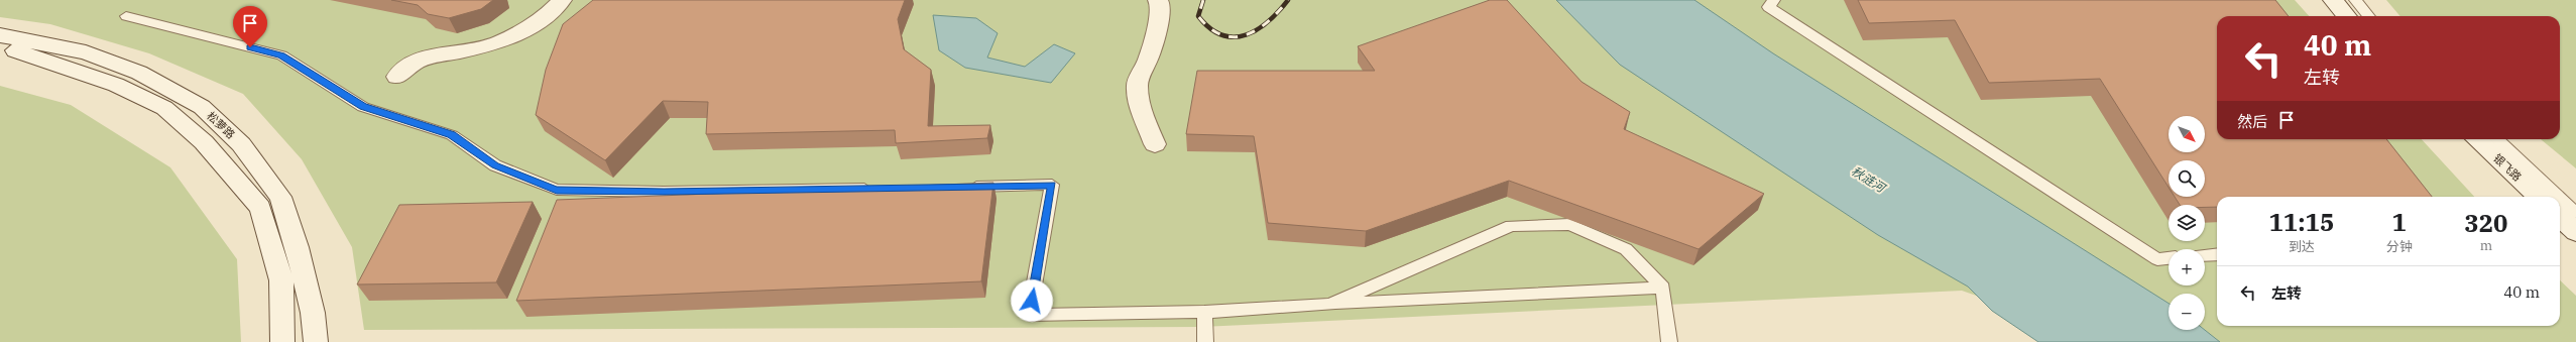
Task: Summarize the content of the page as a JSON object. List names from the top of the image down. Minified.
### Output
{"streets":{"street":["松萝路","银飞路"]},"water":["秋涟河"],"north":"bottom right","page":{"turn":["40 m","左转"],"then":"然后","map_buttons":["+","−"],"eta":["11:15","到达","1","分钟","320","m"],"list":[{"name":"左转","value":"40 m"}]}}
